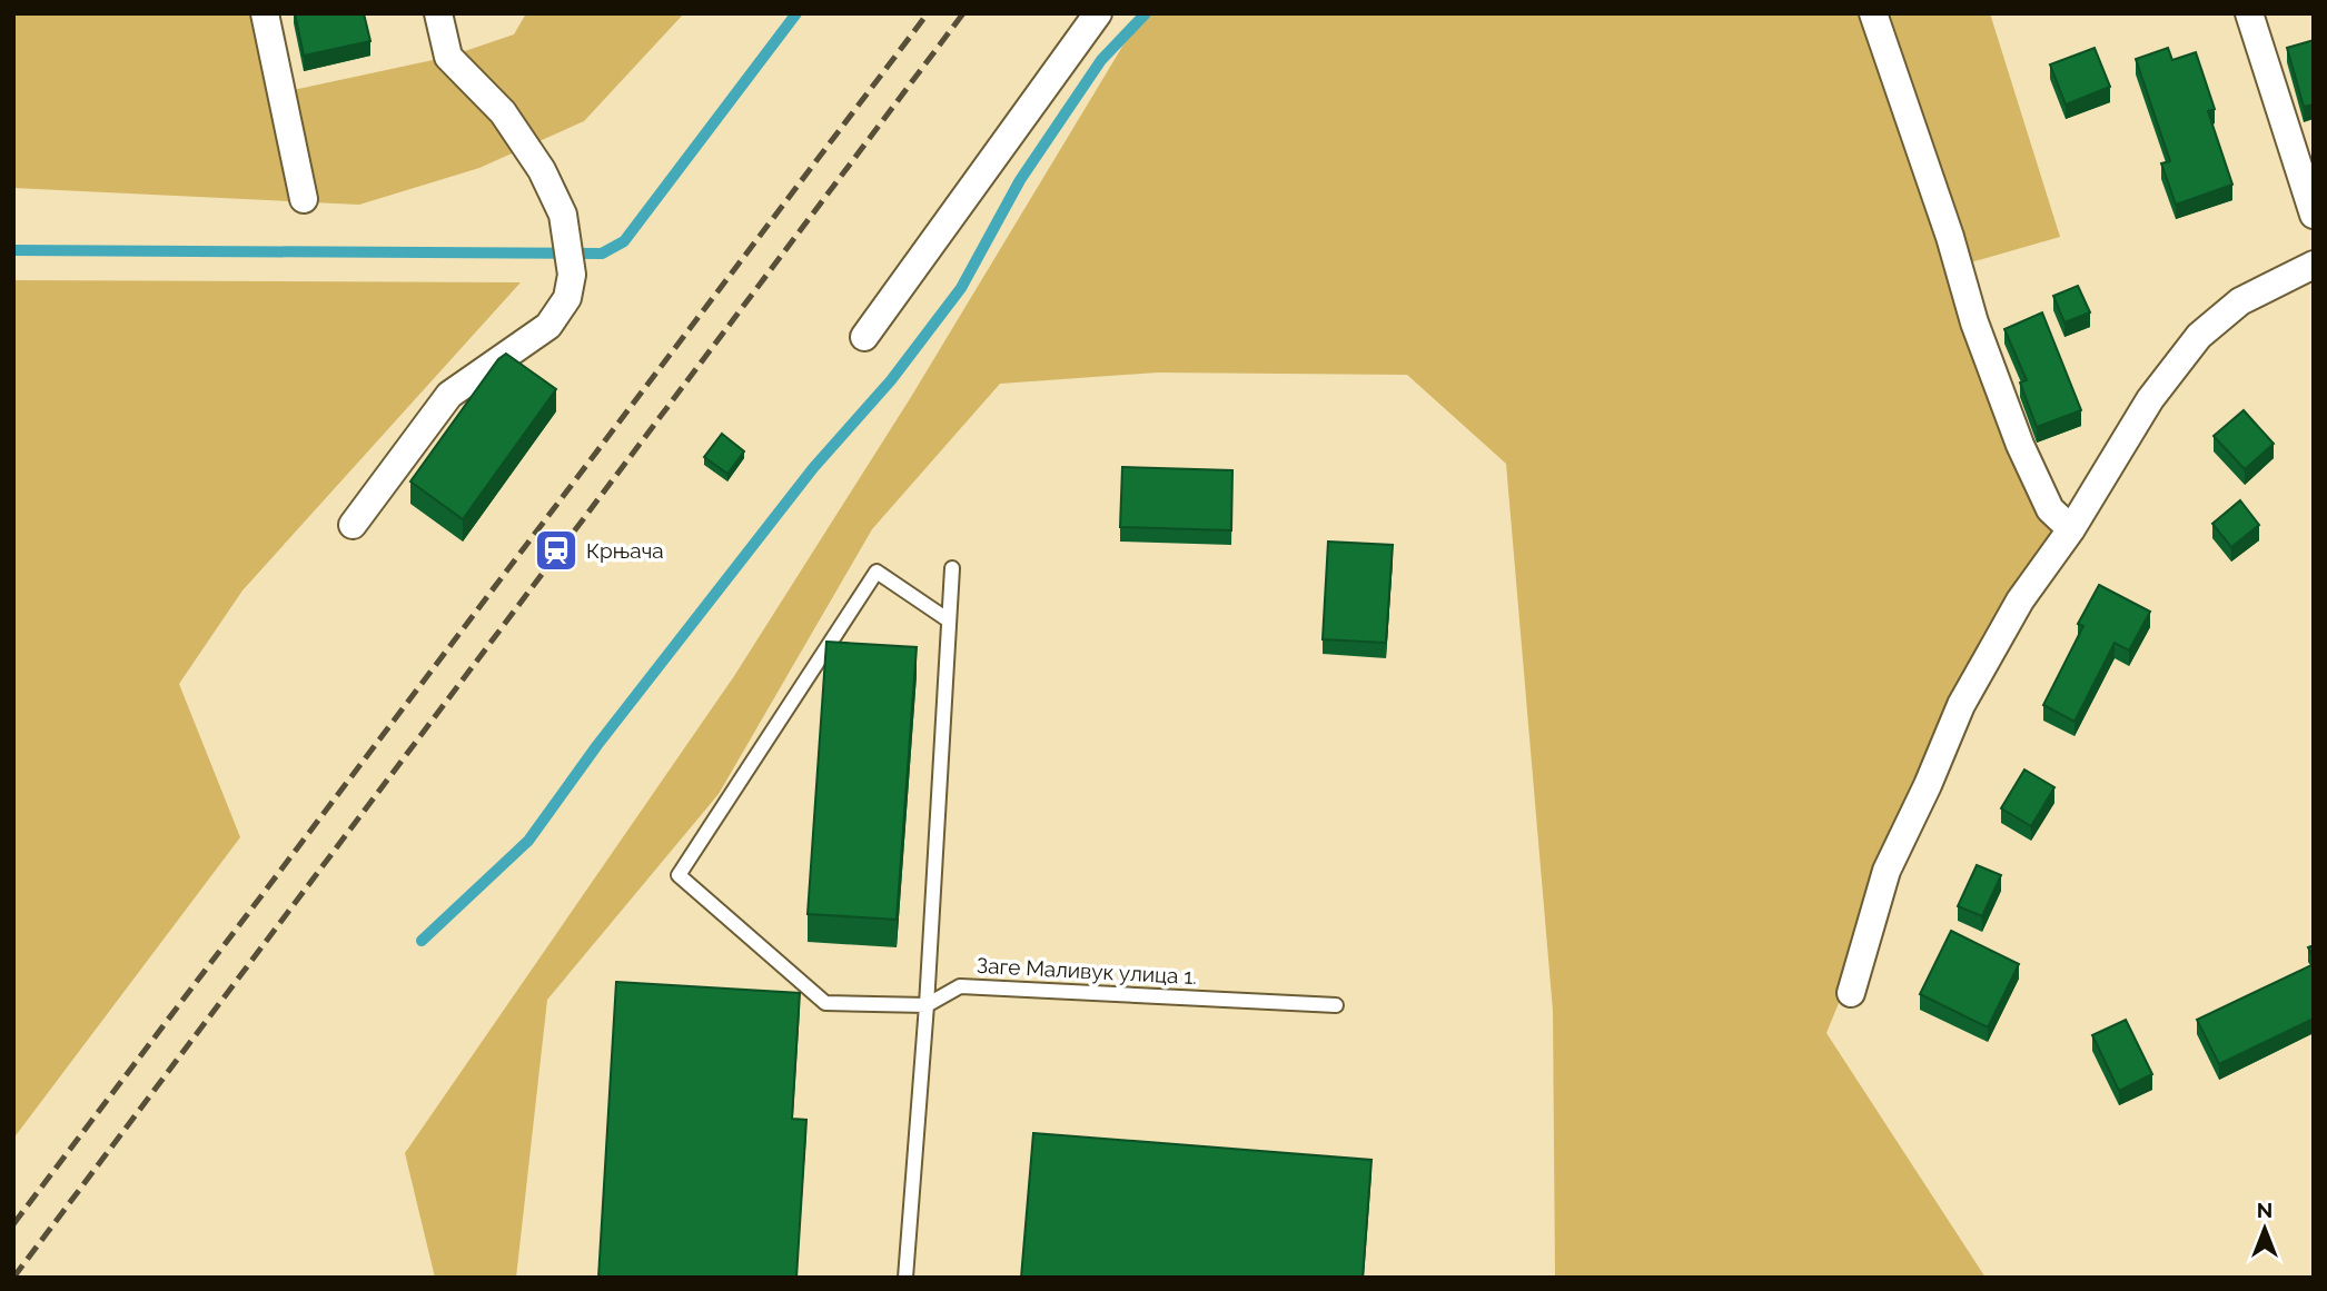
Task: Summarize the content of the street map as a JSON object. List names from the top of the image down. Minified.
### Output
{"streets":{"lane":["Заге Маливук улица 1."]},"places":{"station":["Крњача"]},"north":"top"}
